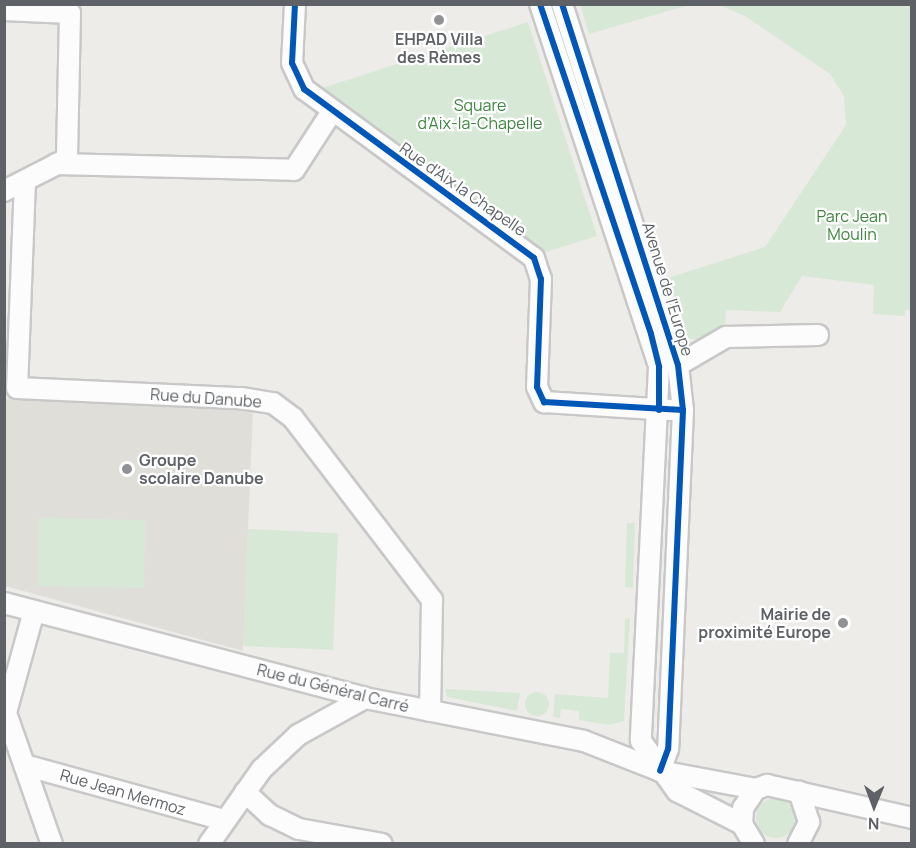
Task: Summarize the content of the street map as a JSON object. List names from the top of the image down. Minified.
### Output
{"streets":{"street":["Rue d'Aix la Chapelle","Avenue de l'Europe","Rue du Danube","Rue du Général Carré","Rue Jean Mermoz"]},"crossings":[["Rue d'Aix la Chapelle","Avenue de l'Europe"],["Avenue de l'Europe","Rue du Général Carré"],["Rue du Danube","Rue du Général Carré"]],"parks":["Square d’Aix-la-Chapelle","Parc Jean Moulin"],"places":["EHPAD Villa des Rèmes","Groupe scolaire Danube","Mairie de proximité Europe"],"north":"bottom"}
